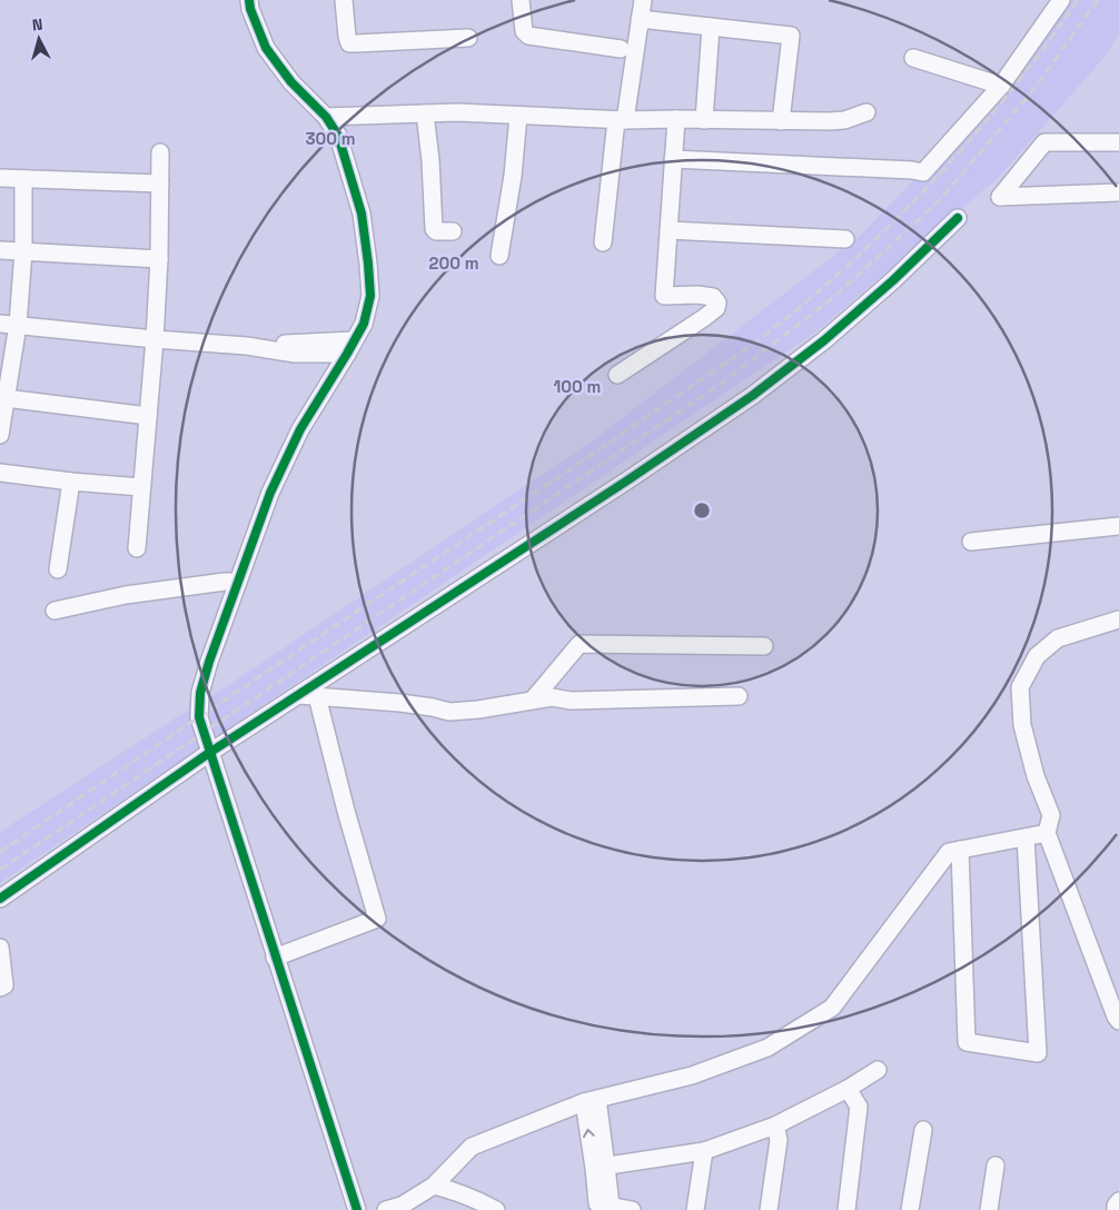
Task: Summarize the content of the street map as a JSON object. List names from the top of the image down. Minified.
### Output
{"north":"top","rings":["300 m","200 m","100 m"]}
